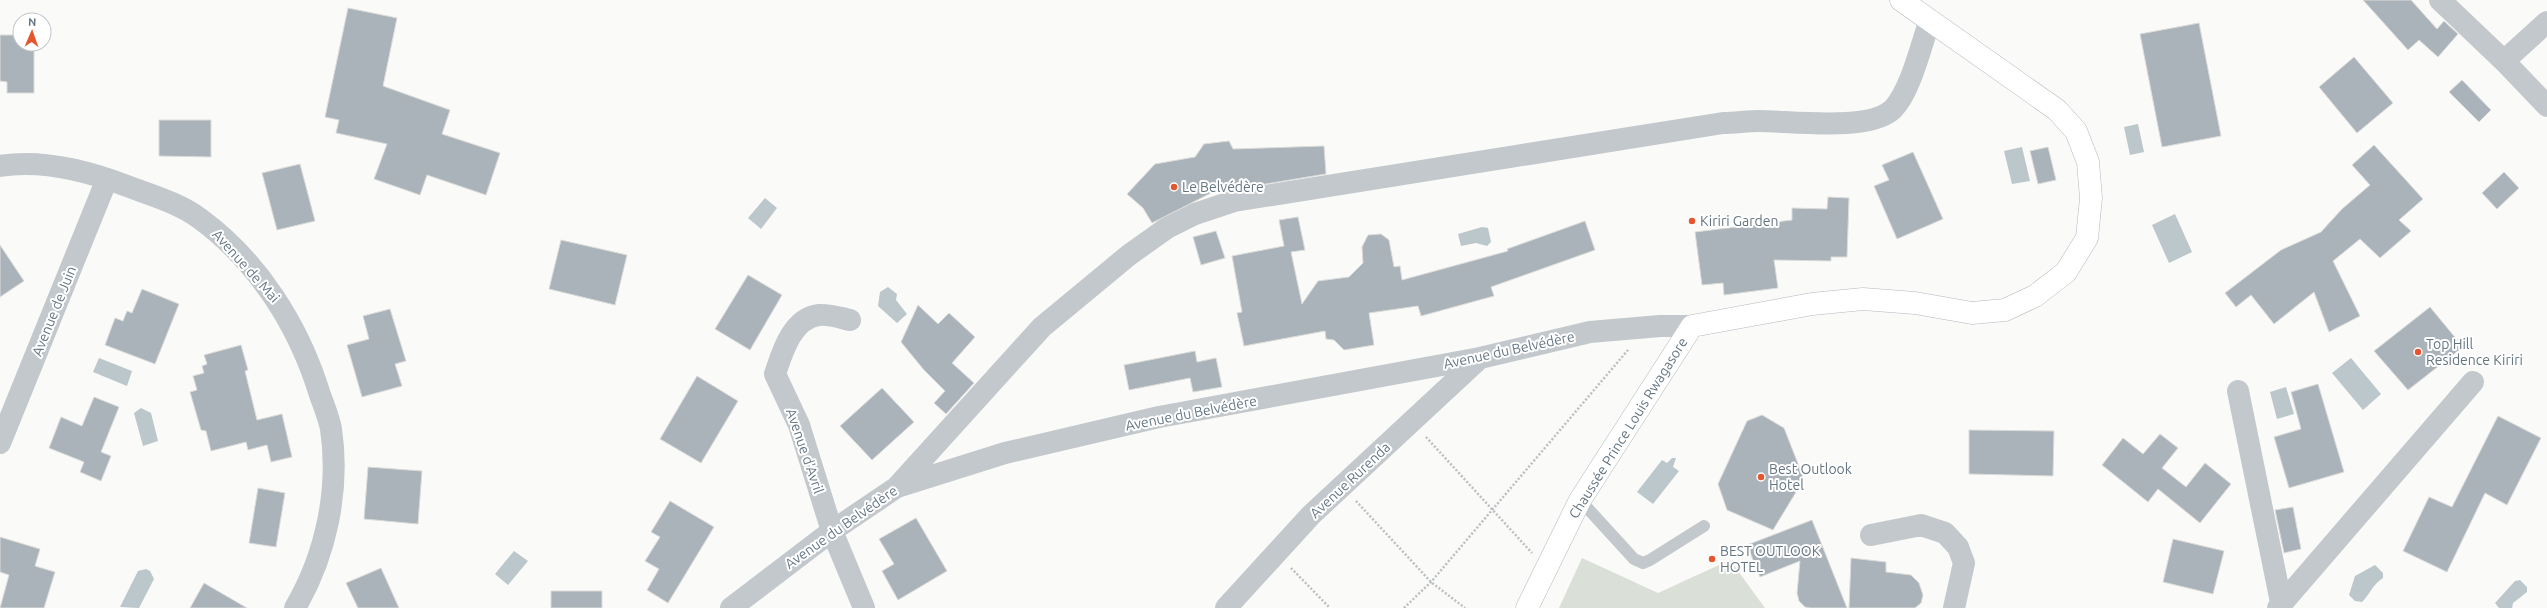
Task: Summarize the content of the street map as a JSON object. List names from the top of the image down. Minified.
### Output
{"streets":{"street":["Avenue de Mai","Avenue de Juin","Avenue du Belvédère","Chaussée Prince Louis Rwagasore","Avenue d'Avril","Avenue Rurenda"]},"crossings":[["Avenue de Mai","Avenue de Juin"],["Avenue du Belvédère","Chaussée Prince Louis Rwagasore"],["Avenue du Belvédère","Avenue d'Avril"],["Avenue du Belvédère","Avenue Rurenda"]],"places":["Le Belvédère","Kiriri Garden","Top Hill Residence Kiriri","Best Outlook Hotel","BEST OUTLOOK HOTEL"],"north":"top"}
